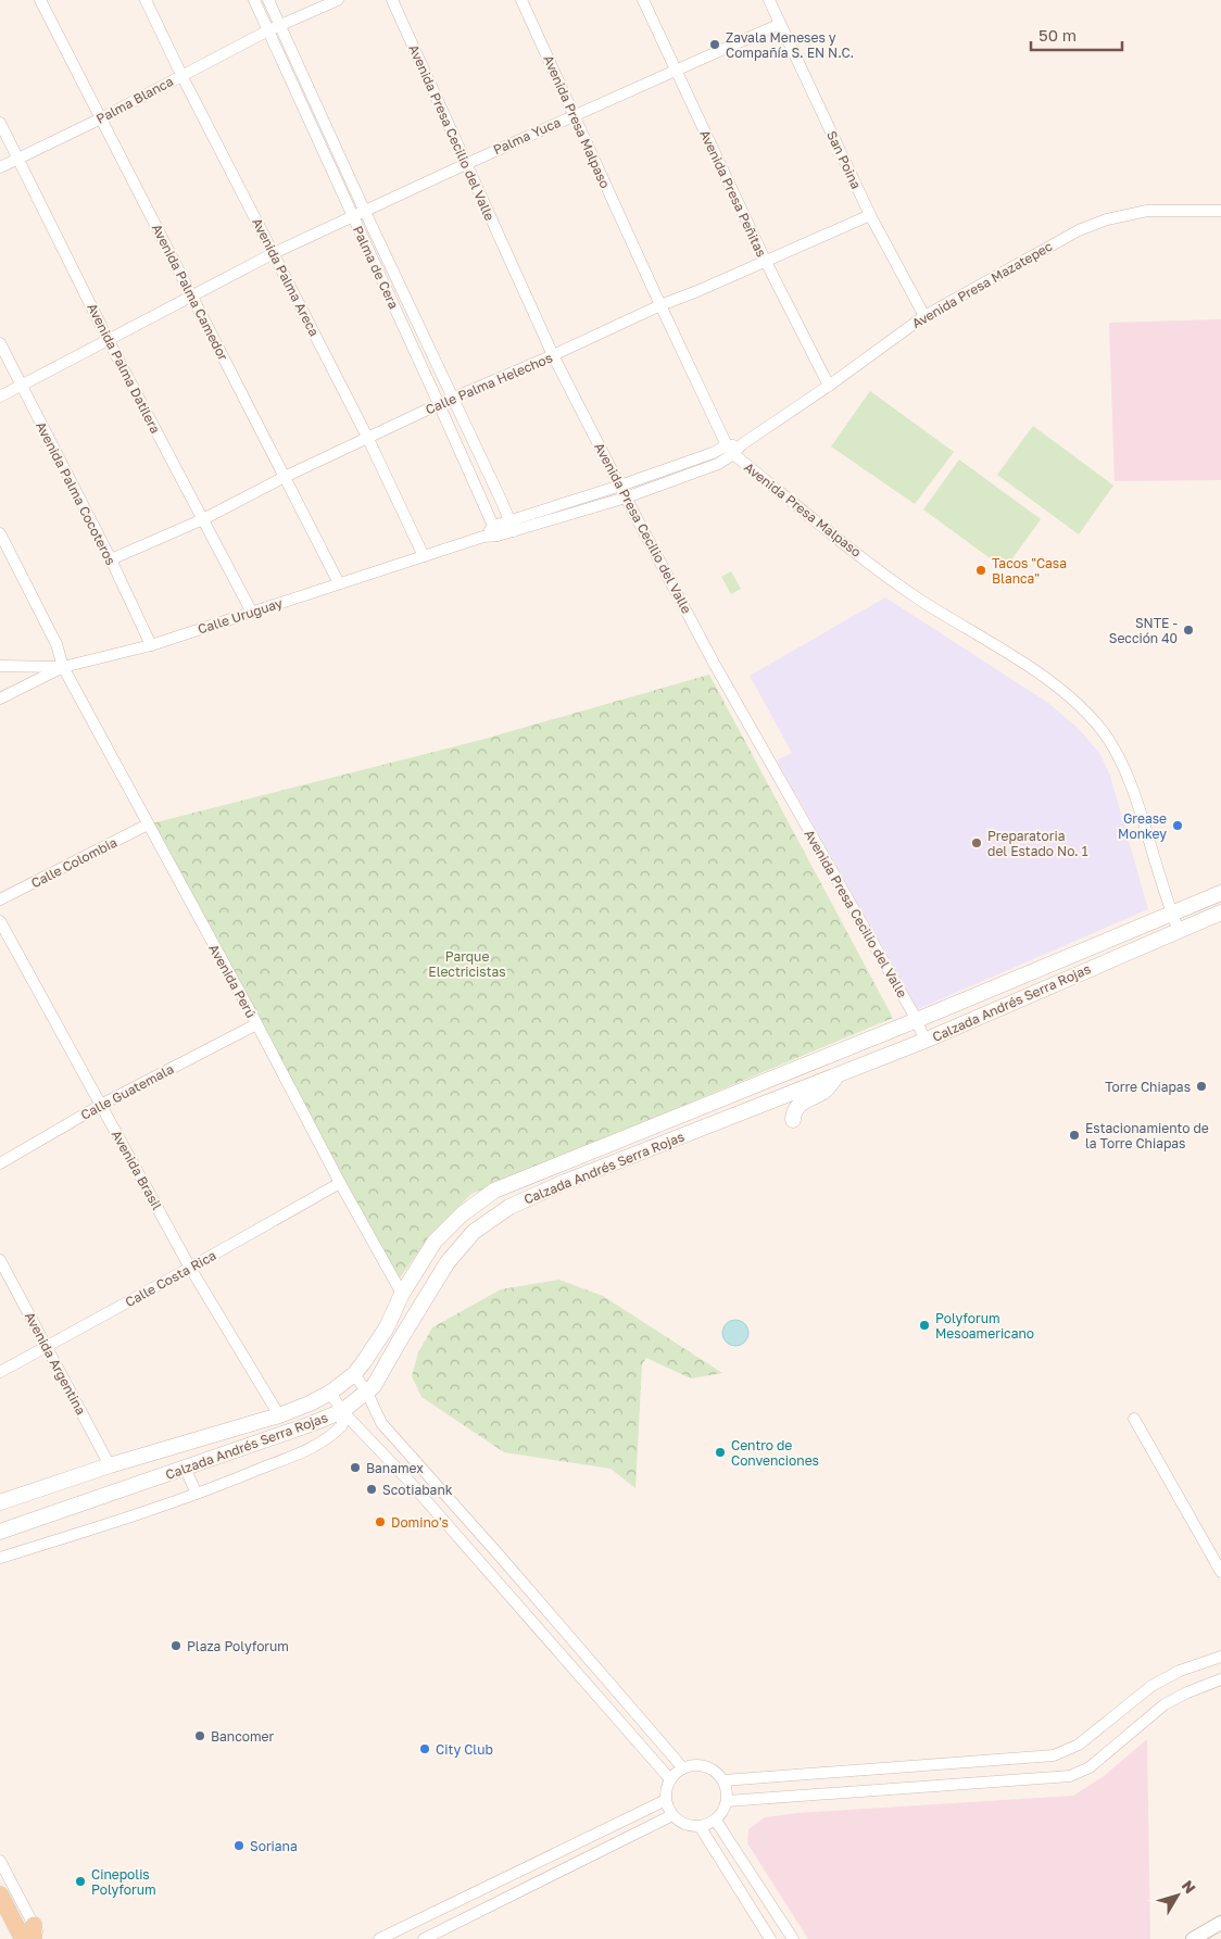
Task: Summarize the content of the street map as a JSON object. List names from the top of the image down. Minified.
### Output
{"streets":{"main road":["Calzada Andrés Serra Rojas"],"street":["Palma Blanca","Avenida Presa Malpaso","Avenida Presa Cecilio del Valle","Palma Yuca","San Poina","Avenida Presa Peñitas","Palma de Cera","Avenida Palma Areca","Avenida Presa Mazatepec","Avenida Palma Camedor","Avenida Palma Datilera","Calle Palma Helechos","Avenida Palma Cocoteros","Calle Uruguay","Calle Colombia","Avenida Perú","Calle Guatemala","Avenida Brasil","Calle Costa Rica","Avenida Argentina"]},"crossings":[["Palma Blanca","Palma de Cera"],["Palma Blanca","Avenida Palma Areca"],["Palma Blanca","Avenida Palma Camedor"],["Palma Blanca","Avenida Palma Datilera"],["Avenida Presa Malpaso","Palma Yuca"],["Avenida Presa Malpaso","Avenida Presa Mazatepec"],["Avenida Presa Malpaso","Calle Palma Helechos"],["Avenida Presa Malpaso","Calzada Andrés Serra Rojas"],["Avenida Presa Cecilio del Valle","Palma Yuca"],["Avenida Presa Cecilio del Valle","Avenida Presa Mazatepec"],["Avenida Presa Cecilio del Valle","Calle Palma Helechos"],["Avenida Presa Cecilio del Valle","Calzada Andrés Serra Rojas"],["Palma Yuca","San Poina"],["Palma Yuca","Avenida Presa Peñitas"],["Palma Yuca","Palma de Cera"],["Palma Yuca","Avenida Palma Areca"],["Palma Yuca","Avenida Palma Camedor"],["Palma Yuca","Avenida Palma Datilera"],["Palma Yuca","Avenida Palma Cocoteros"],["San Poina","Avenida Presa Mazatepec"],["San Poina","Calle Palma Helechos"],["Avenida Presa Peñitas","Avenida Presa Mazatepec"],["Avenida Presa Peñitas","Calle Palma Helechos"],["Palma de Cera","Avenida Presa Mazatepec"],["Palma de Cera","Calle Palma Helechos"],["Palma de Cera","Calle Uruguay"],["Avenida Palma Areca","Calle Palma Helechos"],["Avenida Palma Areca","Calle Uruguay"],["Avenida Presa Mazatepec","Calle Uruguay"],["Avenida Palma Camedor","Calle Palma Helechos"],["Avenida Palma Camedor","Calle Uruguay"],["Avenida Palma Datilera","Calle Palma Helechos"],["Avenida Palma Datilera","Calle Uruguay"],["Calle Palma Helechos","Avenida Palma Cocoteros"],["Avenida Palma Cocoteros","Calle Uruguay"],["Calle Uruguay","Avenida Perú"],["Calle Colombia","Avenida Perú"],["Avenida Perú","Calzada Andrés Serra Rojas"],["Avenida Perú","Calle Guatemala"],["Avenida Perú","Calle Costa Rica"],["Calzada Andrés Serra Rojas","Avenida Brasil"],["Calzada Andrés Serra Rojas","Avenida Argentina"],["Calle Guatemala","Avenida Brasil"],["Avenida Brasil","Calle Costa Rica"],["Calle Costa Rica","Avenida Argentina"]],"parks":["Parque Electricistas"],"places":["Zavala Meneses y Compañía S. EN N.C.","Tacos \"Casa Blanca\"","SNTE - Sección 40","Grease Monkey","Preparatoria del Estado No. 1","Torre Chiapas","Estacionamiento de la Torre Chiapas","Polyforum Mesoamericano","Centro de Convenciones","Banamex","Scotiabank","Domino's","Plaza Polyforum","Bancomer","City Club","Soriana","Cinepolis Polyforum"],"scale_bar":"50 m","north":"top right"}
